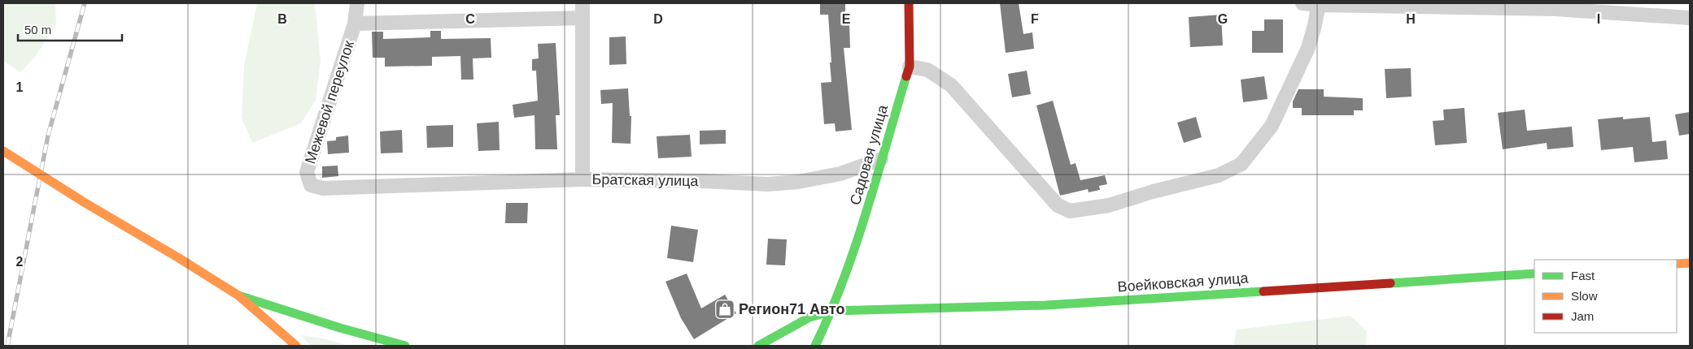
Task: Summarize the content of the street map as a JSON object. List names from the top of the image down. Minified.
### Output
{"streets":{"main road":["Садовая улица","Воейковская улица"],"street":["Межевой переулок","Братская улица"]},"crossings":[["Межевой переулок","Братская улица"],["Садовая улица","Братская улица"],["Садовая улица","Воейковская улица"]],"places":{"shop":["Регион71 Авто"]},"legend":["Fast","Slow","Jam"],"scale_bar":"50 m","grid":{"columns":["B","C","D","E","F","G","H","I"],"rows":["1","2"]}}
